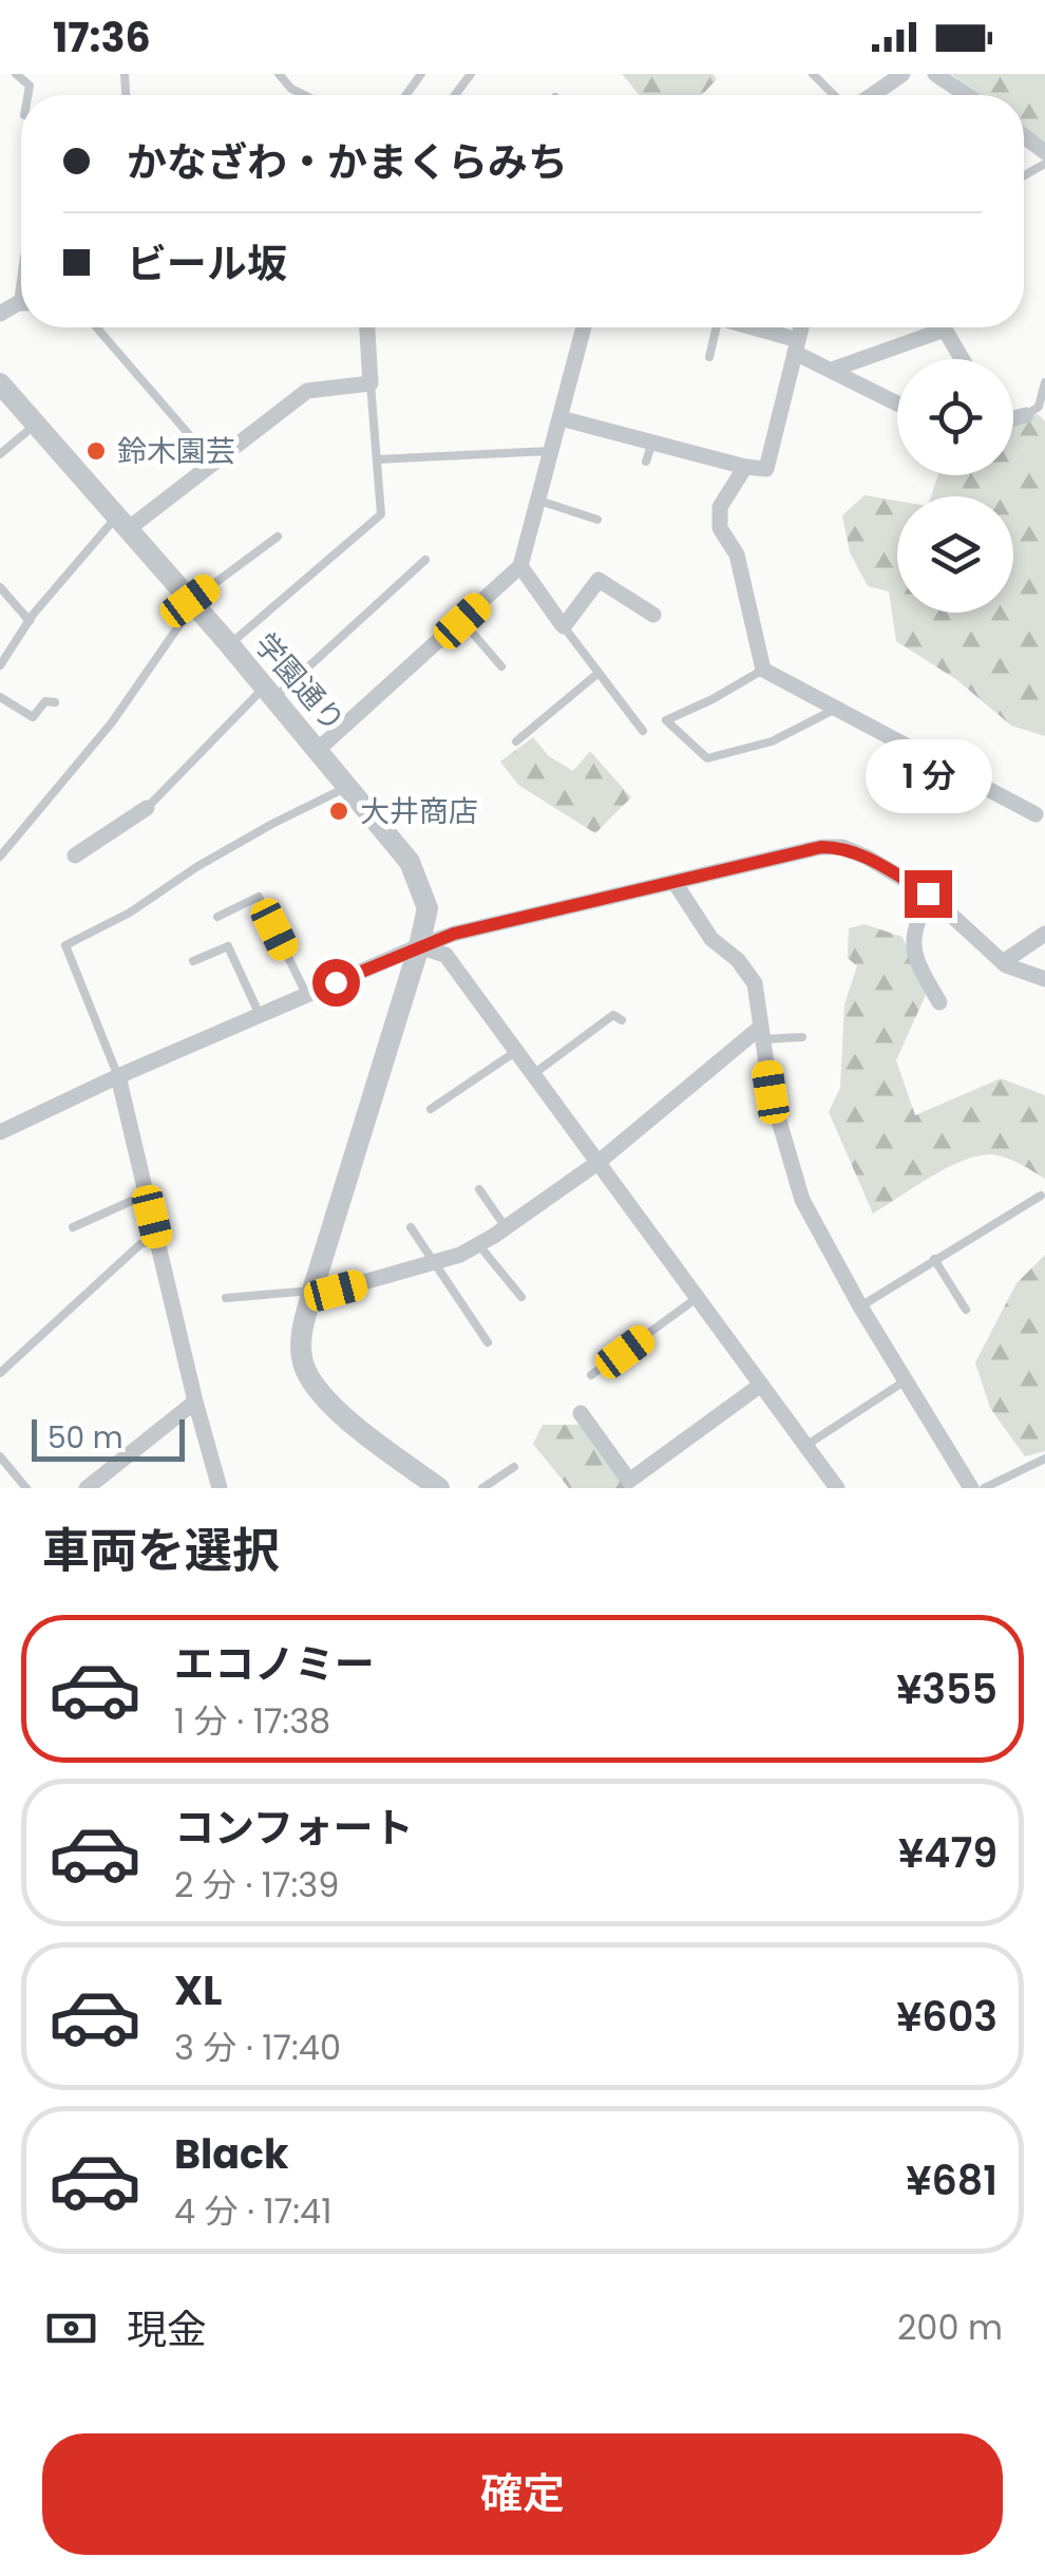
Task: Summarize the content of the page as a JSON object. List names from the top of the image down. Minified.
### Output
{"streets":{"street":["学園通り"]},"places":["鈴木園芸","大井商店"],"scale_bar":"50 m","page":{"status":"17:36","banner":["かなざわ・かまくらみち","ビール坂"],"bubble":"1 分","scale":"50 m","heading":"車両を選択","list":[{"name":"エコノミー","note":"1 分 · 17:38","value":"¥355"},{"name":"コンフォート","note":"2 分 · 17:39","value":"¥479"},{"name":"XL","note":"3 分 · 17:40","value":"¥603"},{"name":"Black","note":"4 分 · 17:41","value":"¥681"}],"pay":["現金","200 m"],"buttons":"確定"}}
